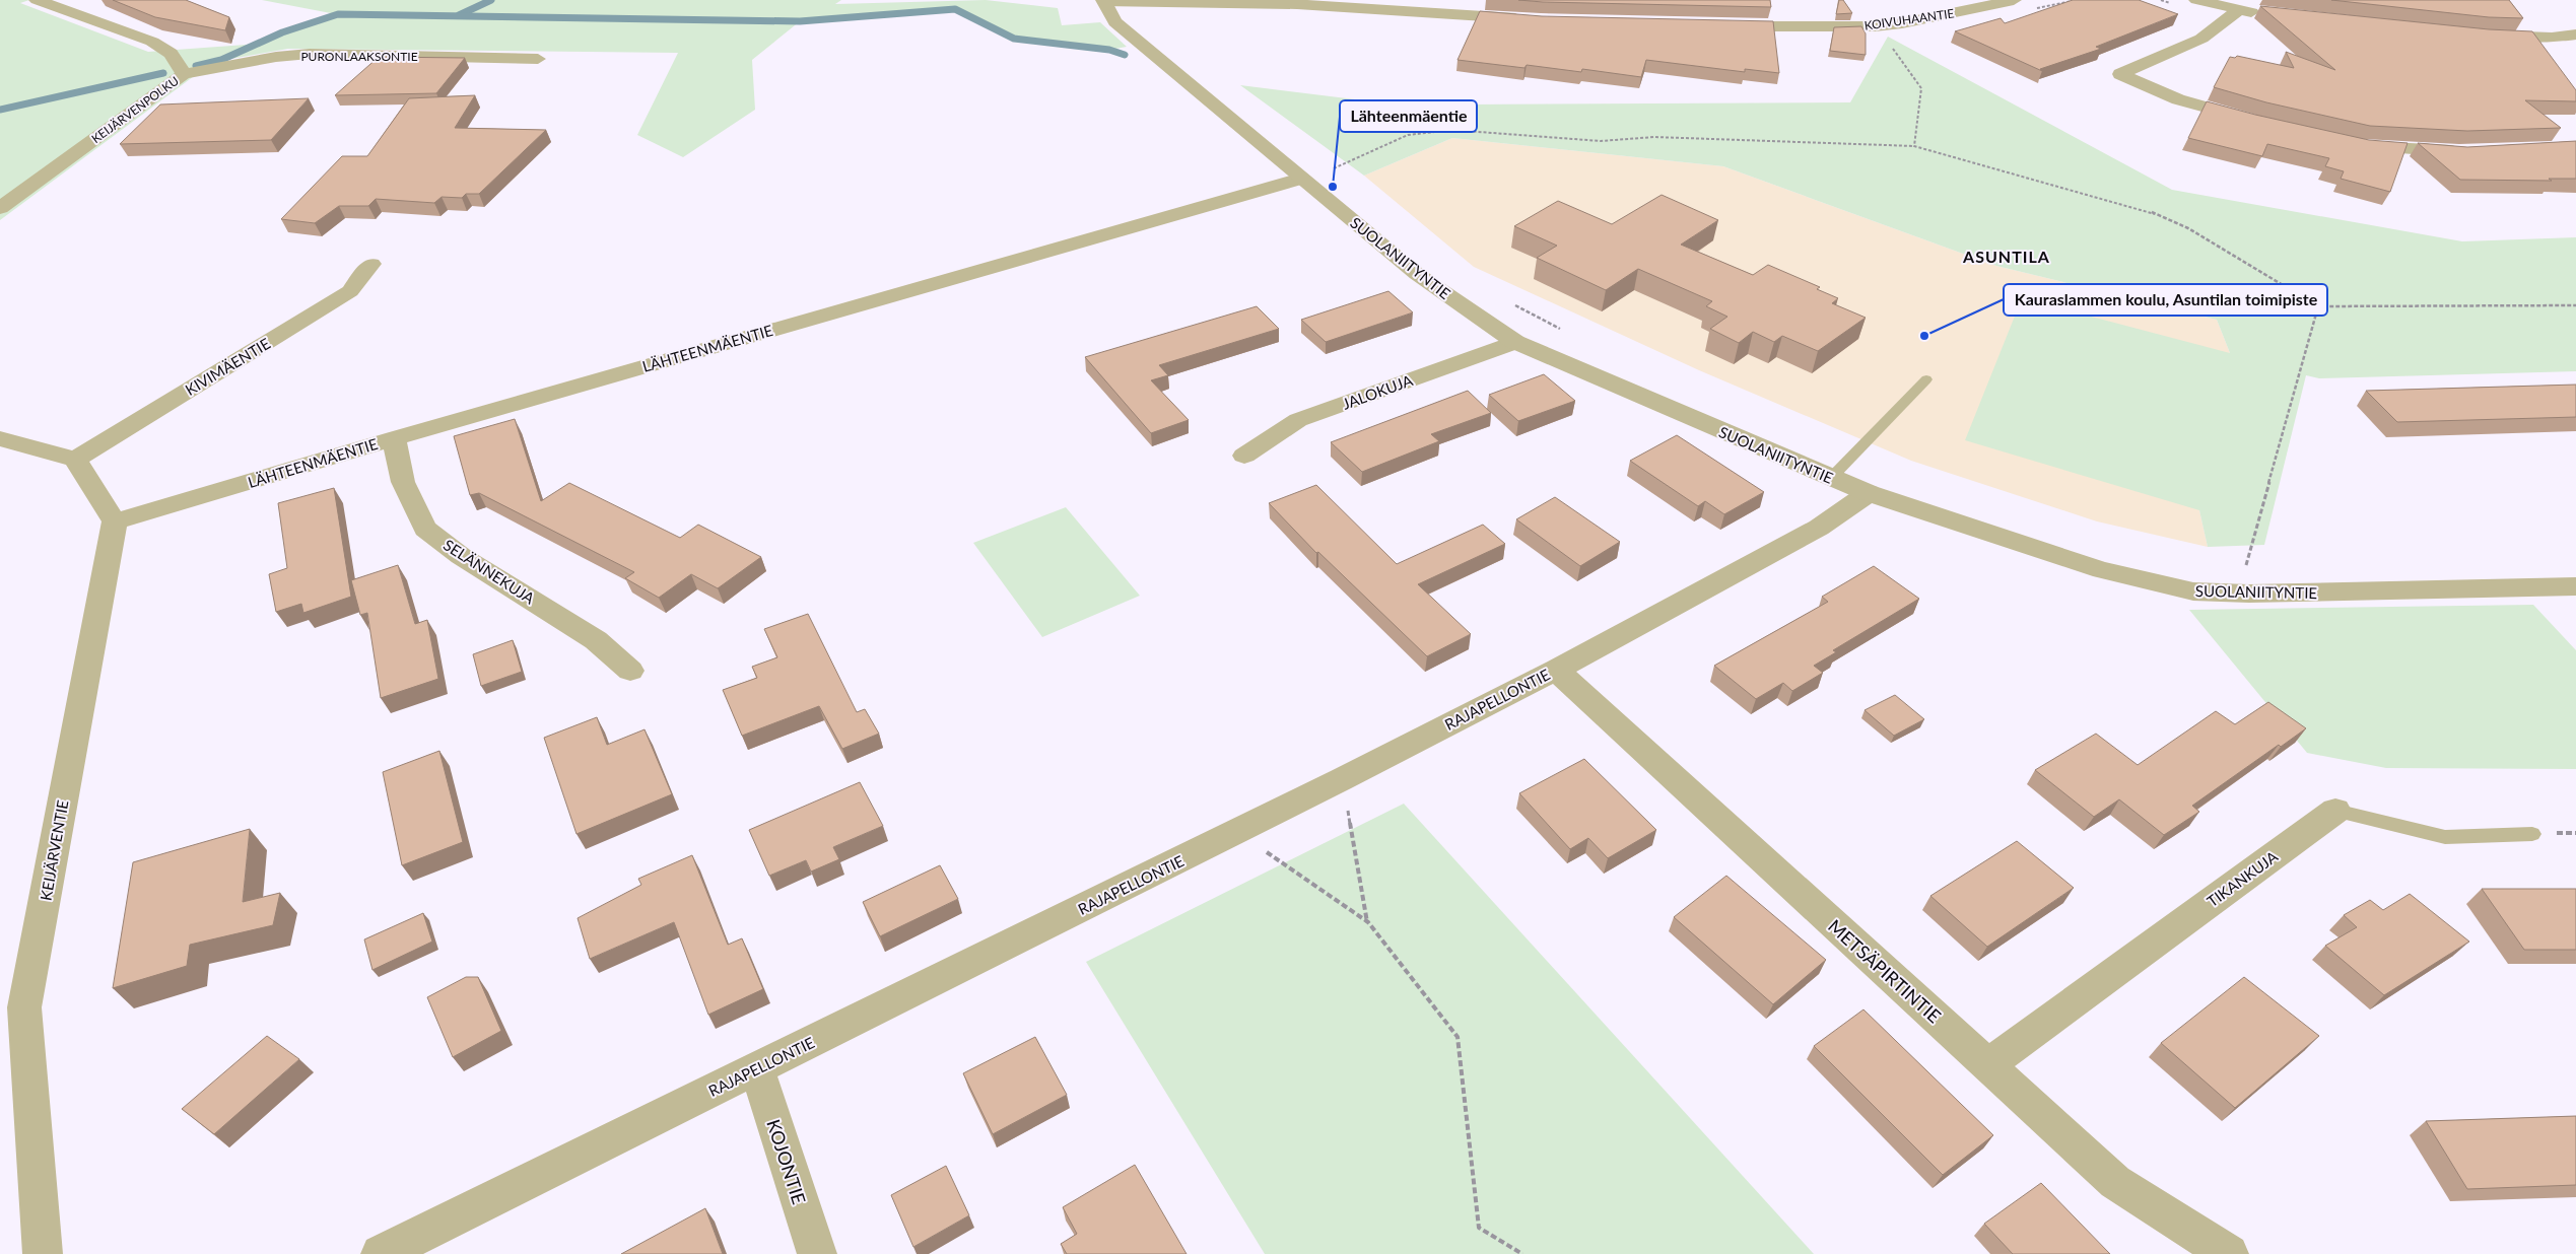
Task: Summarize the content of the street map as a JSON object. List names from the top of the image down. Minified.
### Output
{"streets":{"street":["KOIVUHAANTIE","PURONLAAKSONTIE","KEIJÄRVENPOLKU","SUOLANIITYNTIE","LÄHTEENMÄENTIE","KIVIMÄENTIE","JALOKUJA","SELÄNNEKUJA","RAJAPELLONTIE","KEIJÄRVENTIE","TIKANKUJA","METSÄPIRTINTIE","KOJONTIE"]},"crossings":[["PURONLAAKSONTIE","KEIJÄRVENPOLKU"],["SUOLANIITYNTIE","LÄHTEENMÄENTIE"],["SUOLANIITYNTIE","JALOKUJA"],["SUOLANIITYNTIE","RAJAPELLONTIE"],["LÄHTEENMÄENTIE","SELÄNNEKUJA"],["LÄHTEENMÄENTIE","KEIJÄRVENTIE"],["RAJAPELLONTIE","METSÄPIRTINTIE"],["RAJAPELLONTIE","KOJONTIE"],["TIKANKUJA","METSÄPIRTINTIE"]],"districts":["ASUNTILA"],"places":["Lähteenmäentie","Kauraslammen koulu, Asuntilan toimipiste"]}
